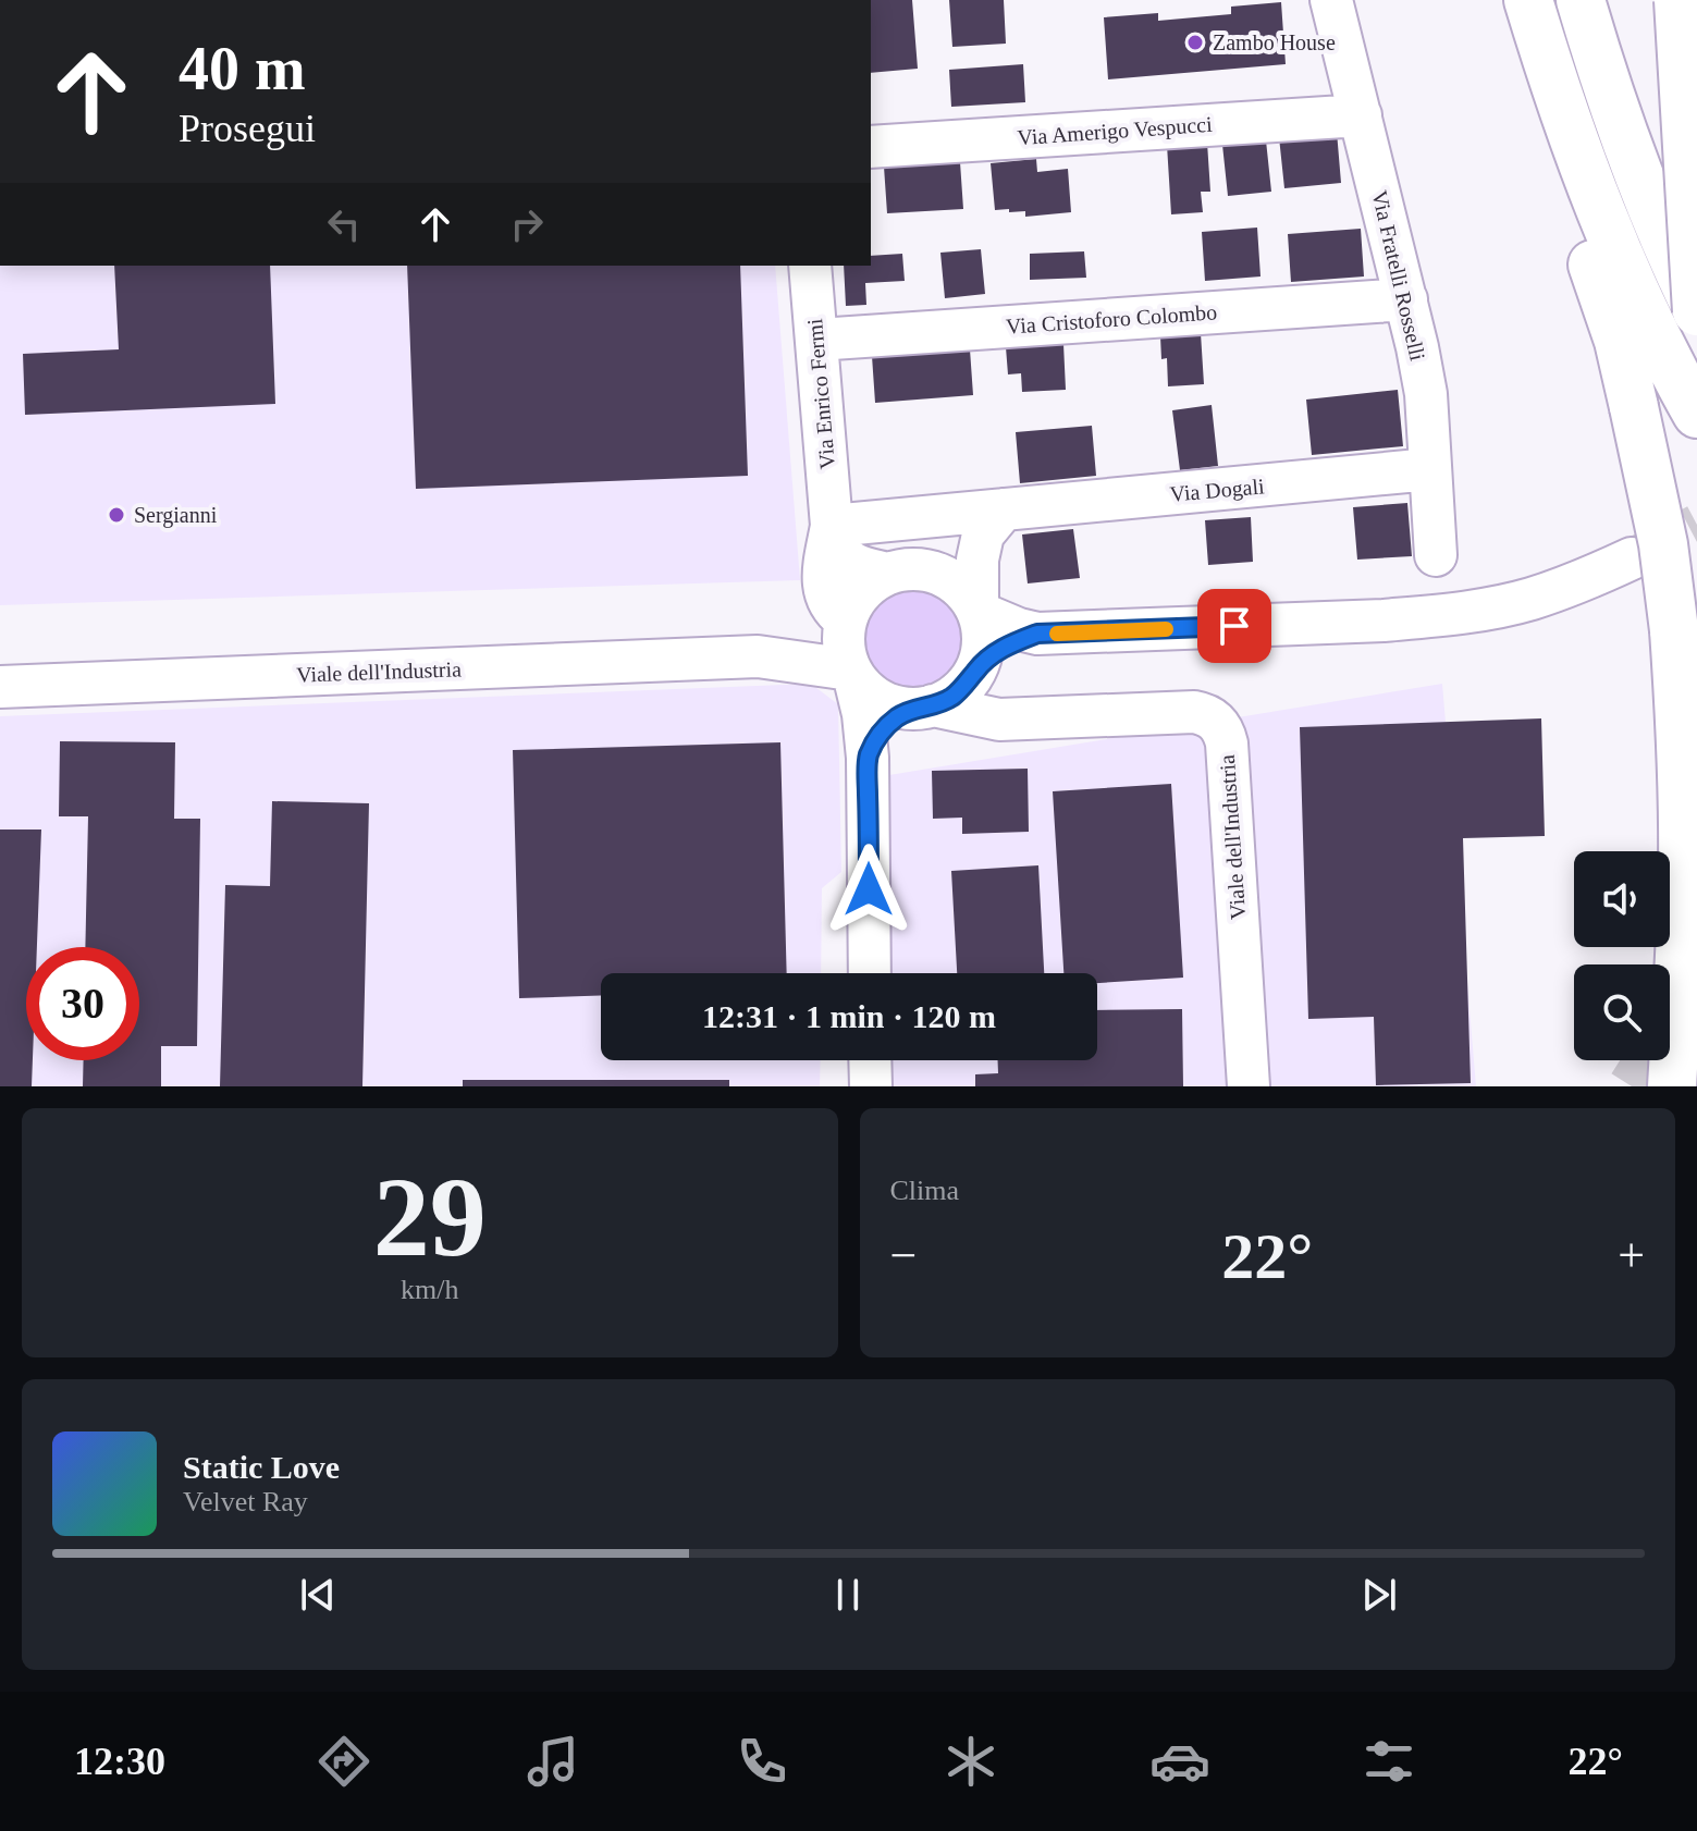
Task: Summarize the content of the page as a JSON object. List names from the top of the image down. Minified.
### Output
{"streets":{"street":["Via Amerigo Vespucci","Via Fratelli Rosselli","Via Cristoforo Colombo","Via Enrico Fermi","Via Dogali","Viale dell'Industria"]},"crossings":[["Via Amerigo Vespucci","Via Fratelli Rosselli"],["Via Fratelli Rosselli","Via Cristoforo Colombo"],["Via Fratelli Rosselli","Via Dogali"],["Via Cristoforo Colombo","Via Enrico Fermi"],["Via Enrico Fermi","Via Dogali"],["Via Enrico Fermi","Viale dell'Industria"]],"places":["Zambo House","Sergianni"],"page":{"turn":["40 m","Prosegui"],"limit":"30","trip":"12:31 · 1 min · 120 m","tile":[["29","km/h"],"Clima"],"heat":["−","22°","+"],"song":["Static Love","Velvet Ray"],"tabs":["12:30","22°"]}}
